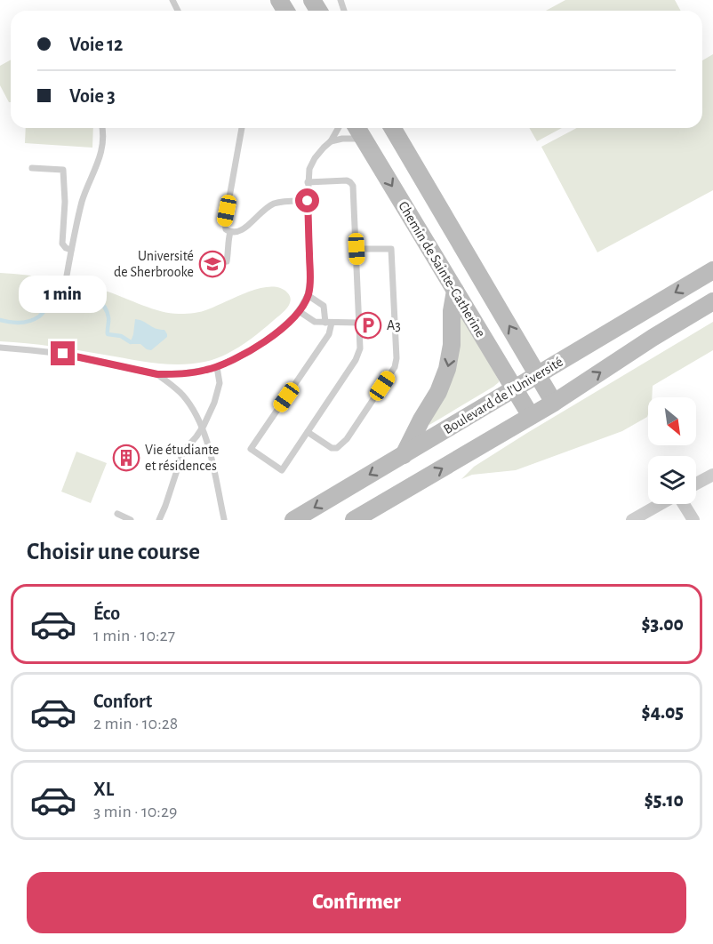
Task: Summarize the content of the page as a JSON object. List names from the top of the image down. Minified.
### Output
{"streets":{"main road":["Chemin de Sainte-Catherine","Boulevard de l'Université"]},"crossings":[["Chemin de Sainte-Catherine","Boulevard de l'Université"]],"places":{"school or university":["Université de Sherbrooke"],"parking":["A3"],"building":["Vie étudiante et résidences"]},"north":"bottom right","page":{"banner":["Voie 12","Voie 3"],"bubble":"1 min","heading":"Choisir une course","list":[{"name":"Éco","note":"1 min · 10:27","value":"$3.00"},{"name":"Confort","note":"2 min · 10:28","value":"$4.05"},{"name":"XL","note":"3 min · 10:29","value":"$5.10"}],"buttons":"Confirmer"}}
